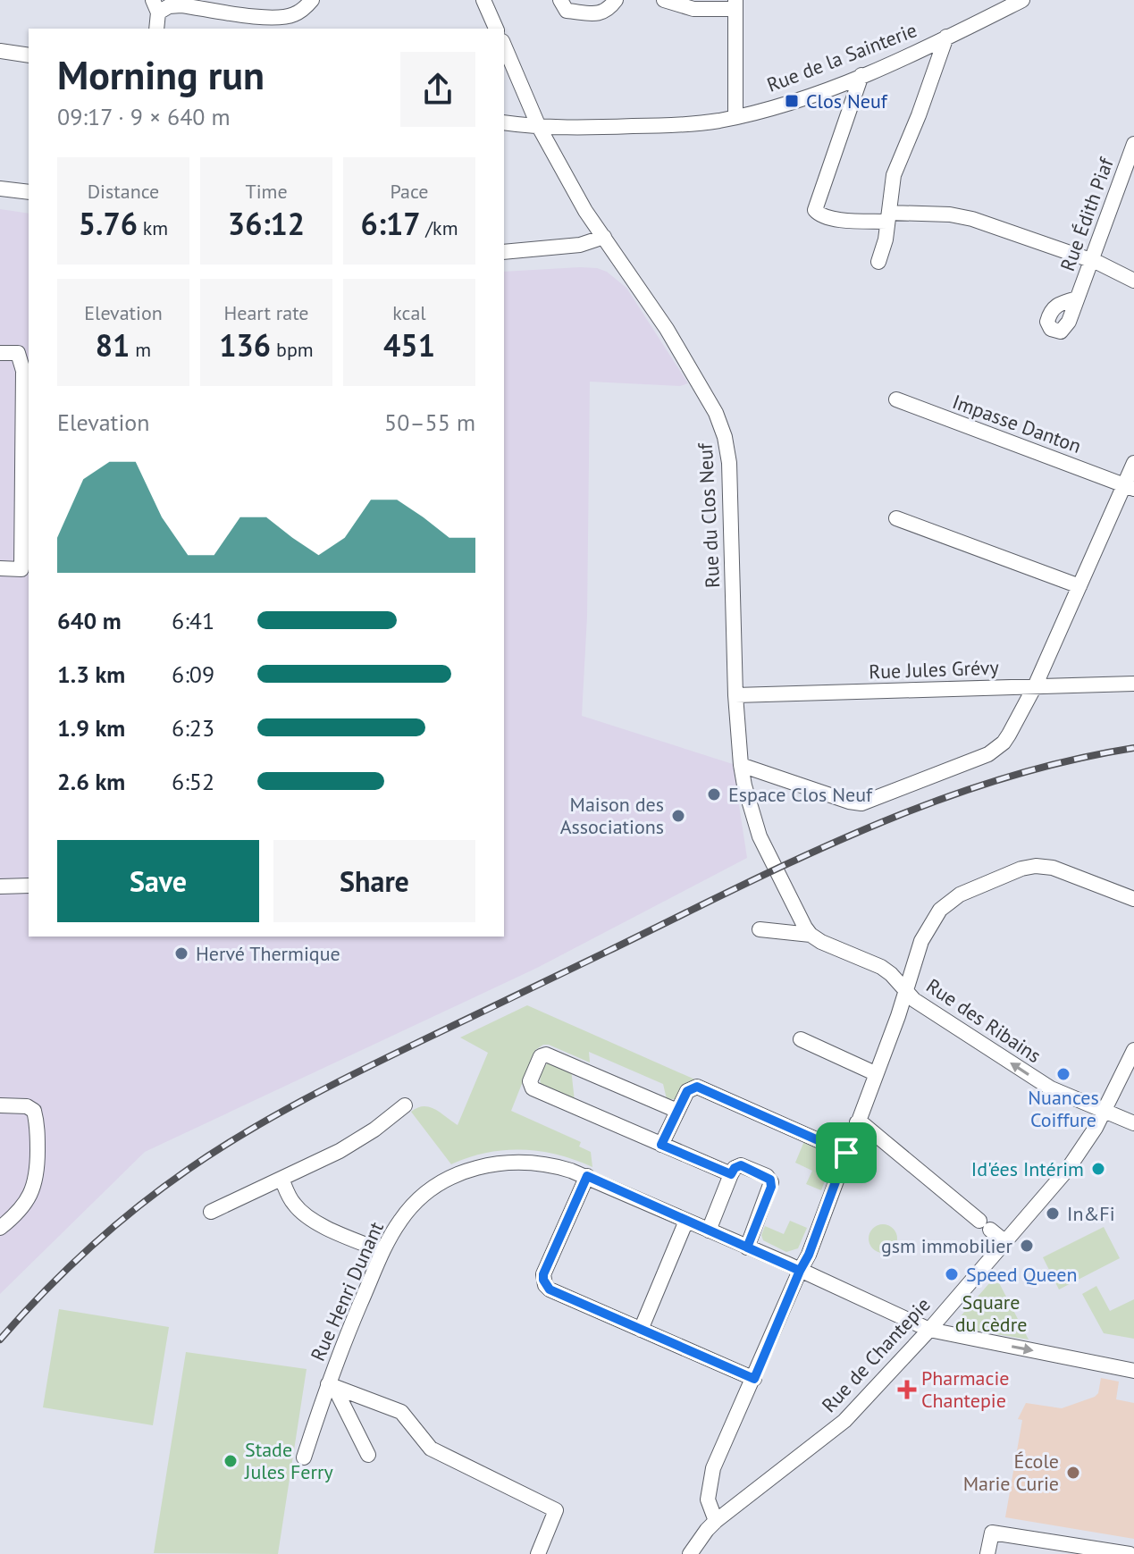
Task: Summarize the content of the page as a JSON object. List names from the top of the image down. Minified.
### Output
{"streets":{"street":["Rue de la Sainterie","Rue Édith Piaf","Impasse Danton","Rue du Clos Neuf","Rue Jules Grévy","Rue des Ribains","Rue Henri Dunant","Rue de Chantepie"]},"crossings":[["Rue de la Sainterie","Rue du Clos Neuf"],["Rue du Clos Neuf","Rue Jules Grévy"],["Rue du Clos Neuf","Rue des Ribains"],["Rue des Ribains","Rue de Chantepie"],["Rue Henri Dunant","Rue de Chantepie"]],"one_way":["Rue des Ribains"],"parks":["Square du cèdre"],"places":{"transit":["Clos Neuf"],"other":["Espace Clos Neuf","Maison des Associations","Hervé Thermique","Nuances Coiffure","Id'ées Intérim","In&Fi","gsm immobilier","Speed Queen","Stade Jules Ferry","École Marie Curie"],"health":["Pharmacie Chantepie"]},"page":{"heading":["Morning run","09:17 · 9 × 640 m"],"stats":[["Distance","5.76 km"],["Time","36:12"],["Pace","6:17 /km"],["Elevation","81 m"],["Heart rate","136 bpm"],["kcal","451"]],"chart":["Elevation","50–55 m"],"list":[{"name":"640 m","note":"6:41"},{"name":"1.3 km","note":"6:09"},{"name":"1.9 km","note":"6:23"},{"name":"2.6 km","note":"6:52"}],"buttons":["Save","Share"]}}
